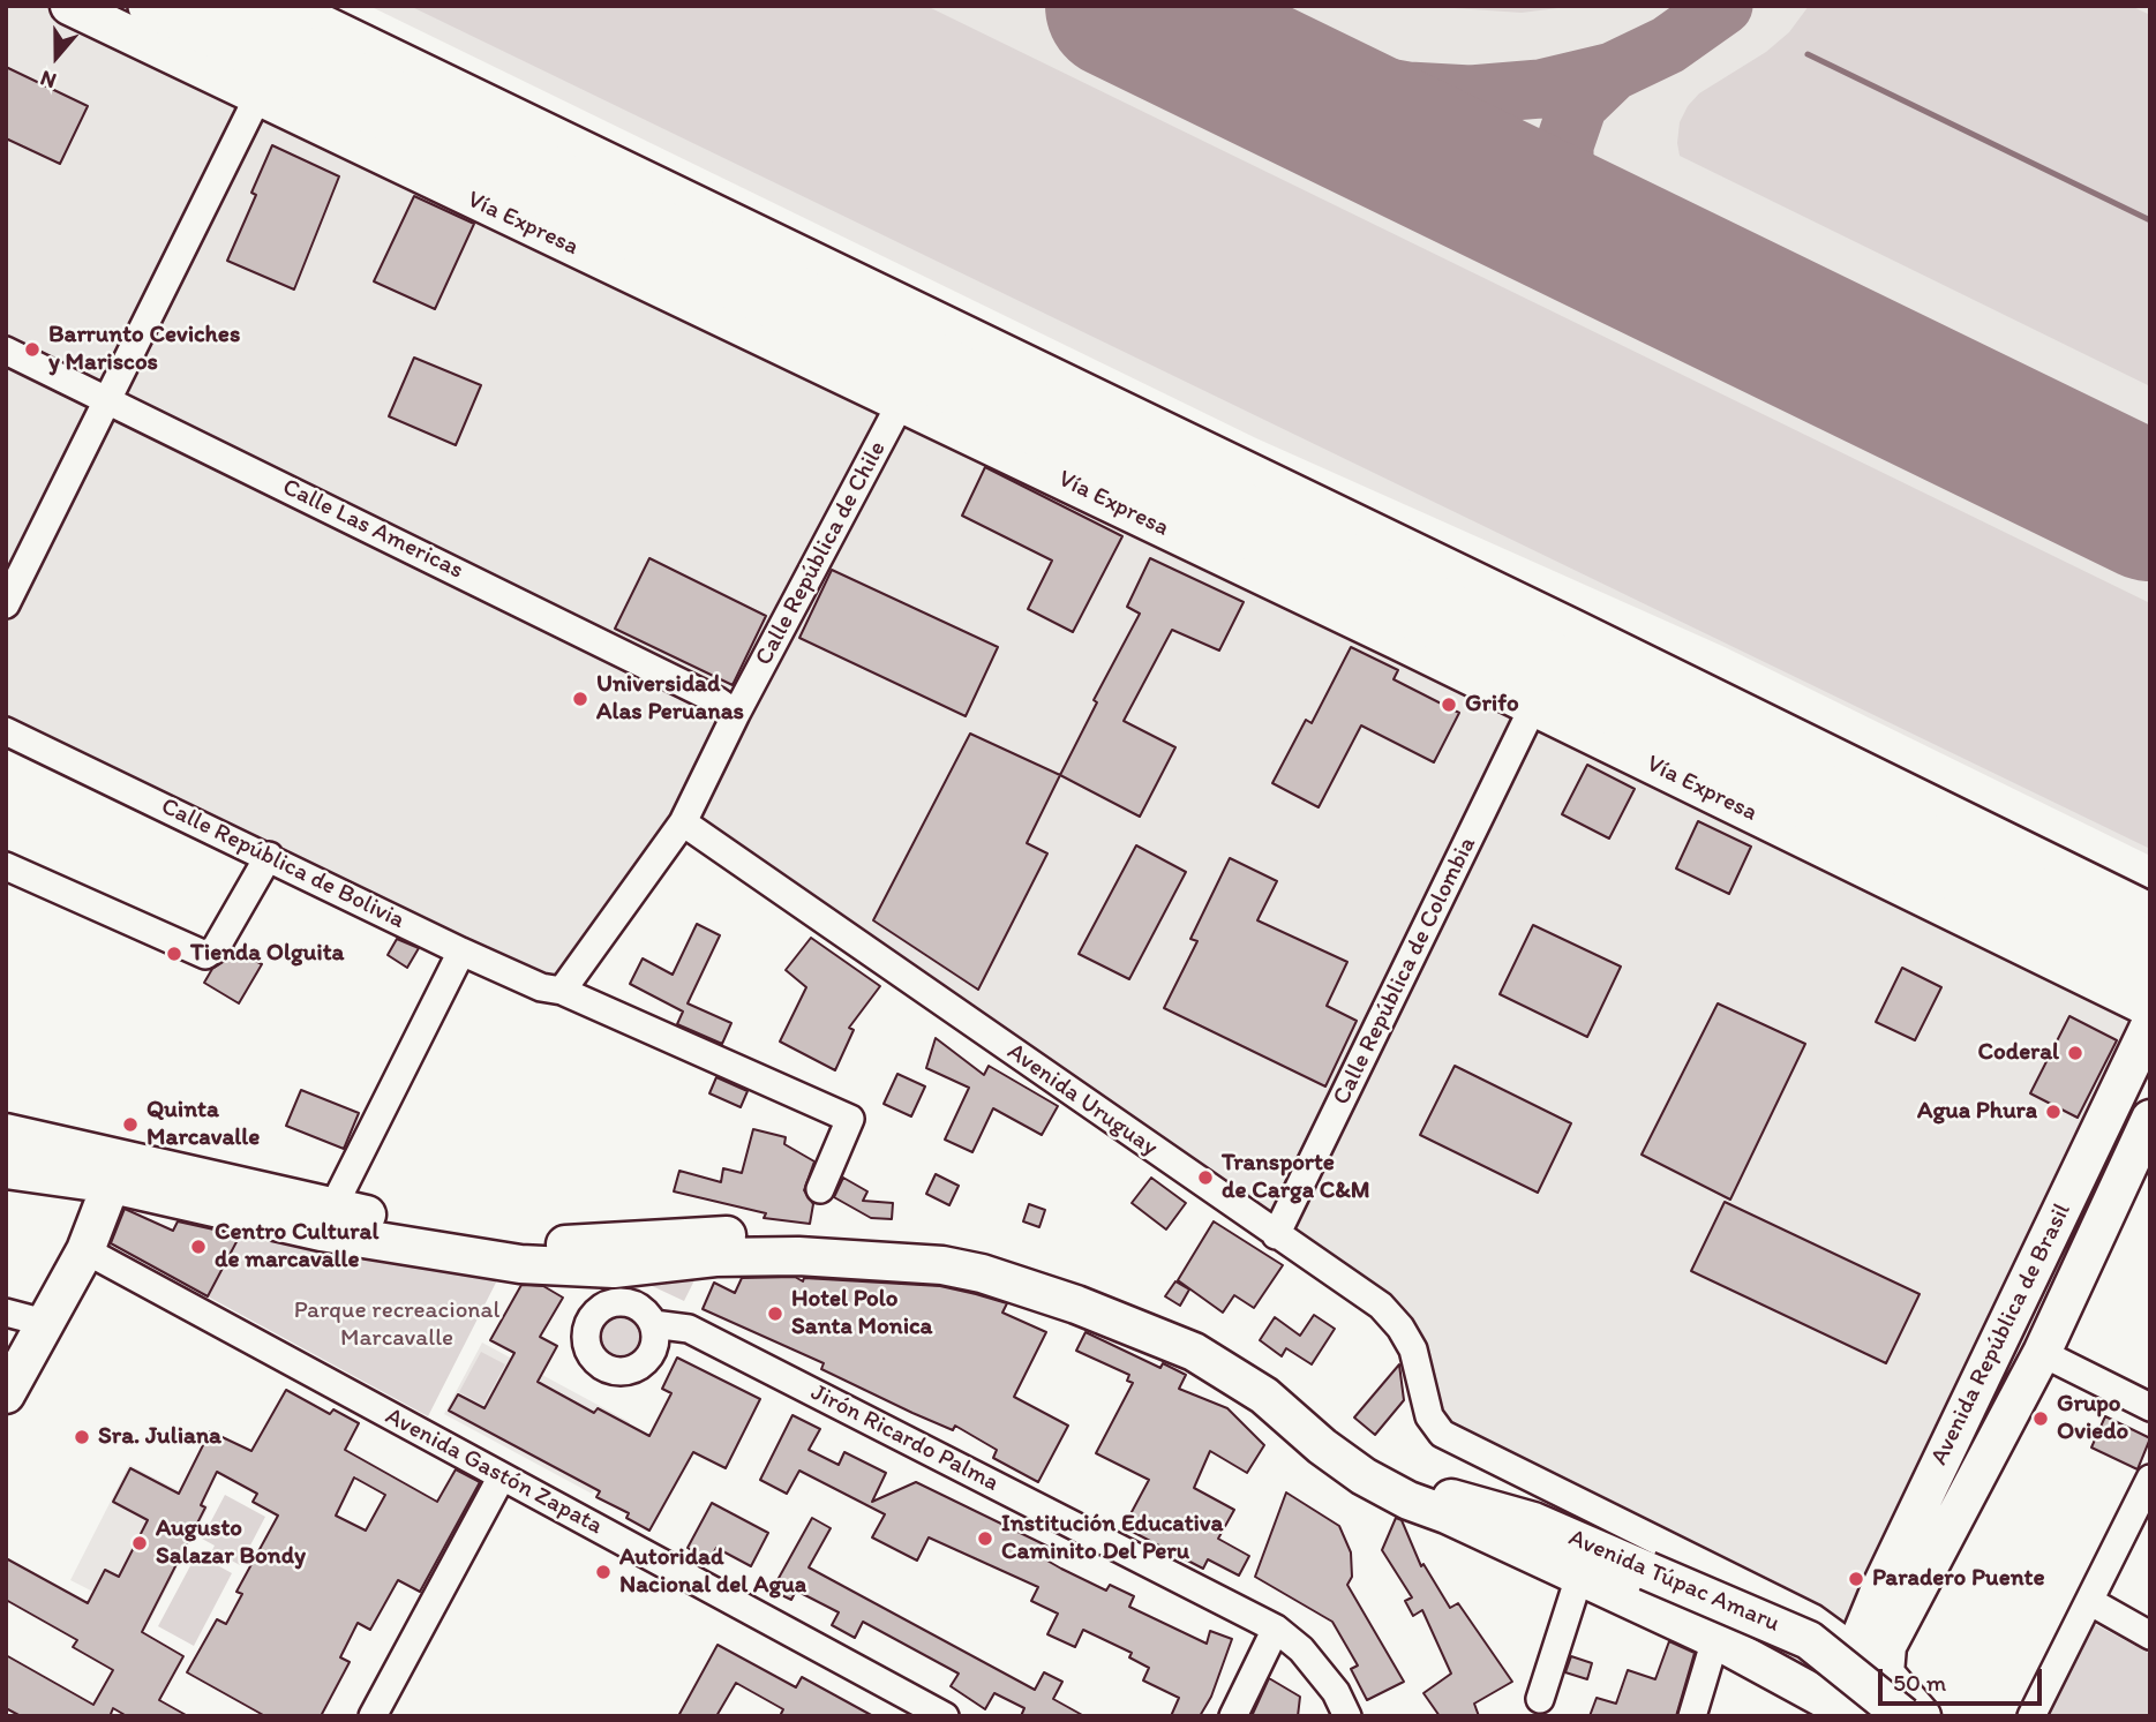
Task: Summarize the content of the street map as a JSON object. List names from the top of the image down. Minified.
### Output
{"streets":{"main road":["Vía Expresa","Avenida República de Brasil","Avenida Túpac Amaru"],"street":["Calle Las Americas","Calle República de Chile","Calle República de Bolivia","Calle República de Colombia","Avenida Uruguay","Jirón Ricardo Palma","Avenida Gastón Zapata"]},"crossings":[["Vía Expresa","Calle República de Chile"],["Vía Expresa","Calle República de Colombia"],["Vía Expresa","Avenida República de Brasil"],["Calle Las Americas","Calle República de Chile"],["Calle República de Chile","Calle República de Bolivia"],["Calle República de Chile","Avenida Uruguay"],["Calle República de Colombia","Avenida Uruguay"]],"parks":["Parque recreacional Marcavalle"],"places":["Barrunto Ceviches y Mariscos","Universidad Alas Peruanas","Grifo","Tienda Olguita","Coderal","Agua Phura","Quinta Marcavalle","Transporte de Carga C&M","Centro Cultural de marcavalle","Hotel Polo Santa Monica","Grupo Oviedo","Sra. Juliana","Institución Educativa Caminito Del Peru","Augusto Salazar Bondy","Autoridad Nacional del Agua","Paradero Puente"],"scale_bar":"50 m","north":"bottom"}
